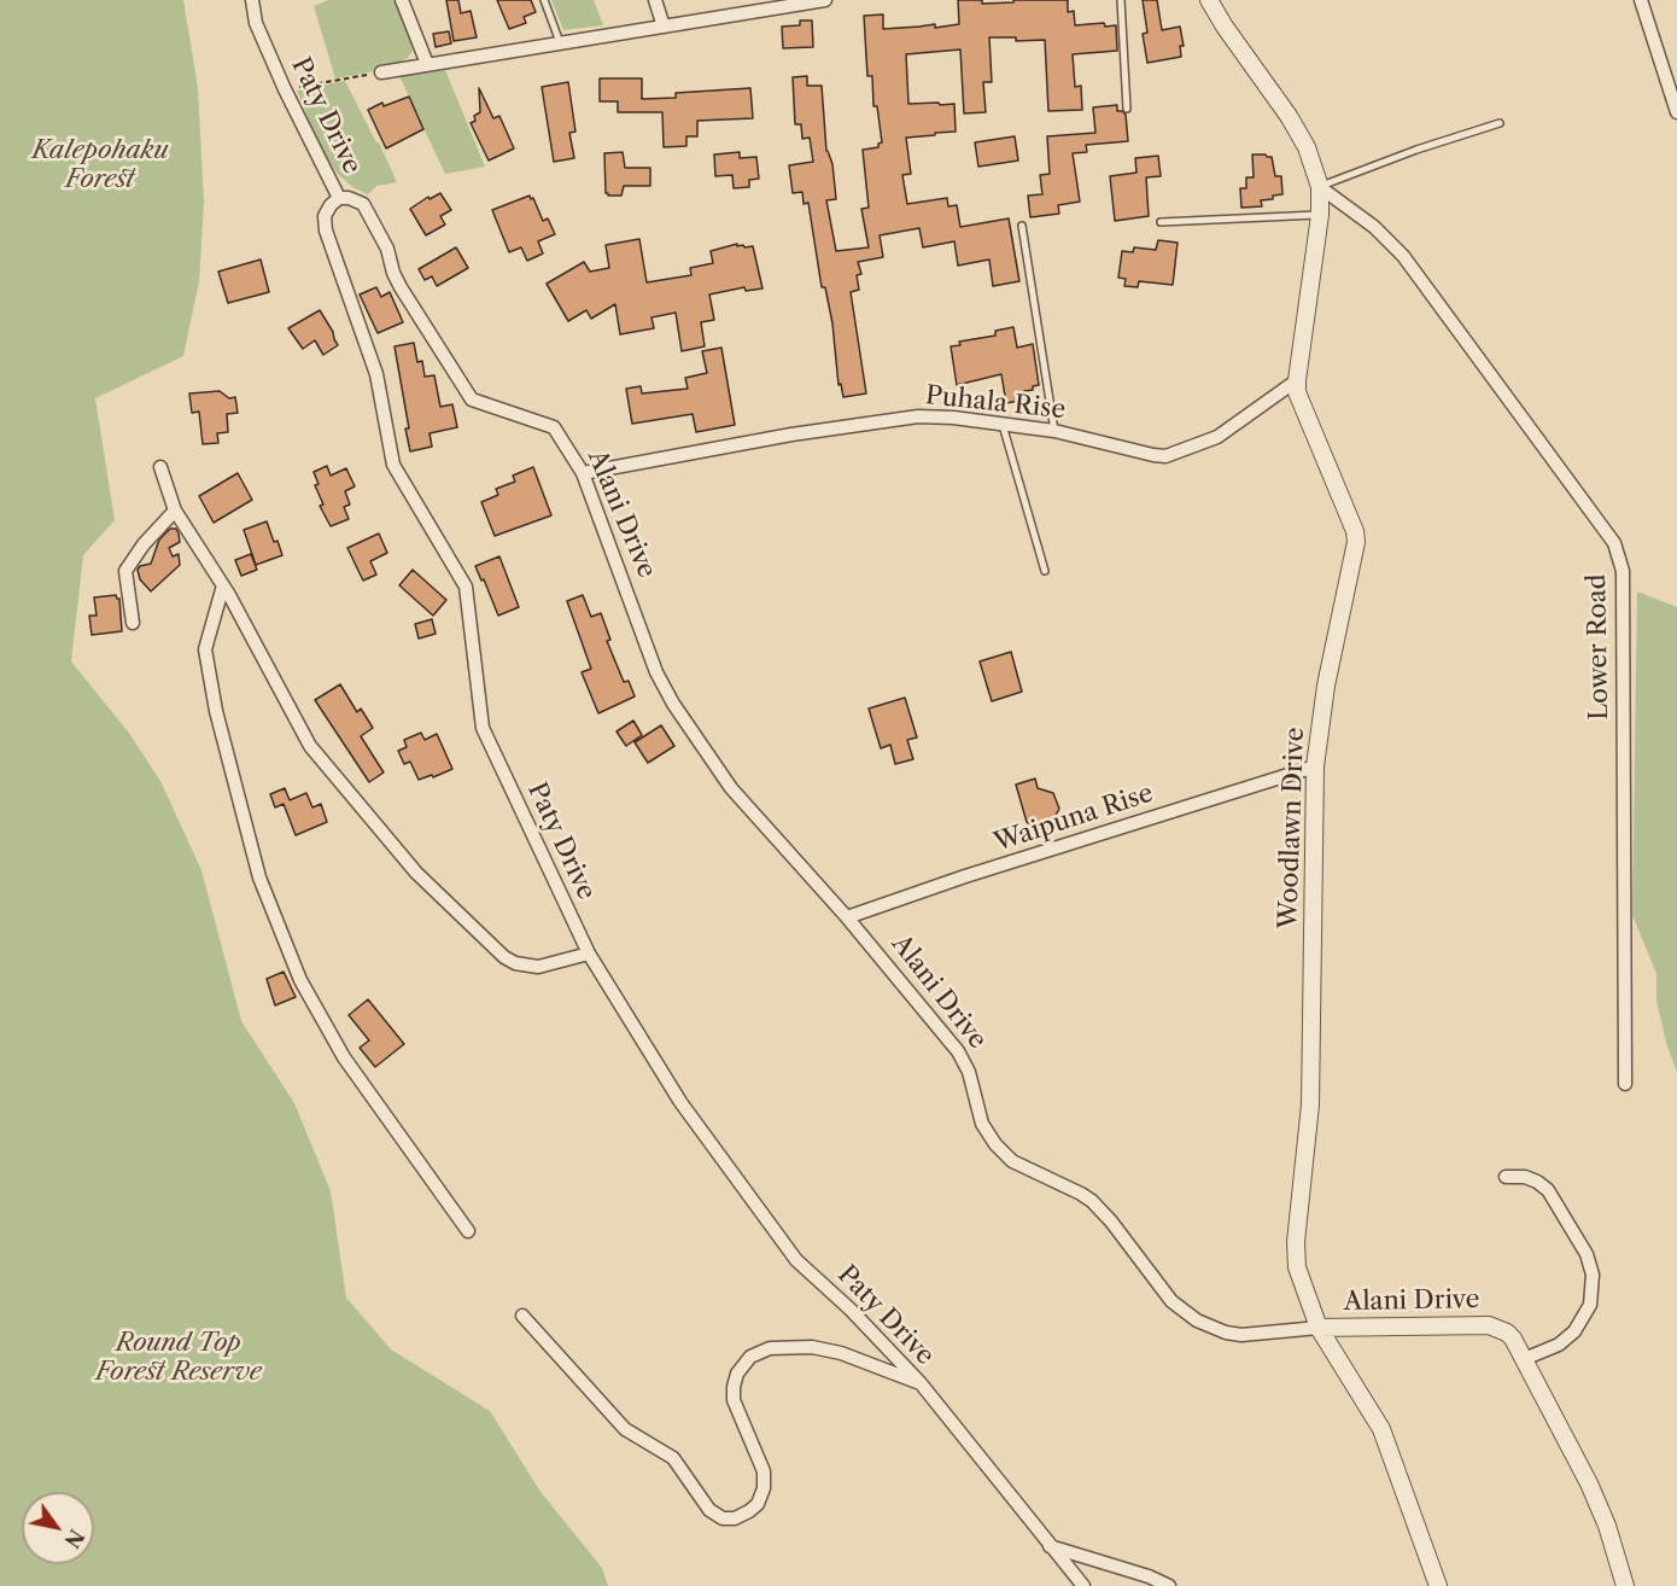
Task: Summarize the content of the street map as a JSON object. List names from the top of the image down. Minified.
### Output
{"streets":{"street":["Paty Drive","Puhala Rise","Alani Drive","Lower Road","Waipuna Rise","Woodlawn Drive"]},"crossings":[["Paty Drive","Alani Drive"],["Puhala Rise","Alani Drive"],["Puhala Rise","Woodlawn Drive"],["Alani Drive","Waipuna Rise"],["Alani Drive","Woodlawn Drive"],["Lower Road","Woodlawn Drive"],["Waipuna Rise","Woodlawn Drive"]],"parks":["Kalepohaku Forest","Round Top Forest Reserve"],"north":"bottom right"}
